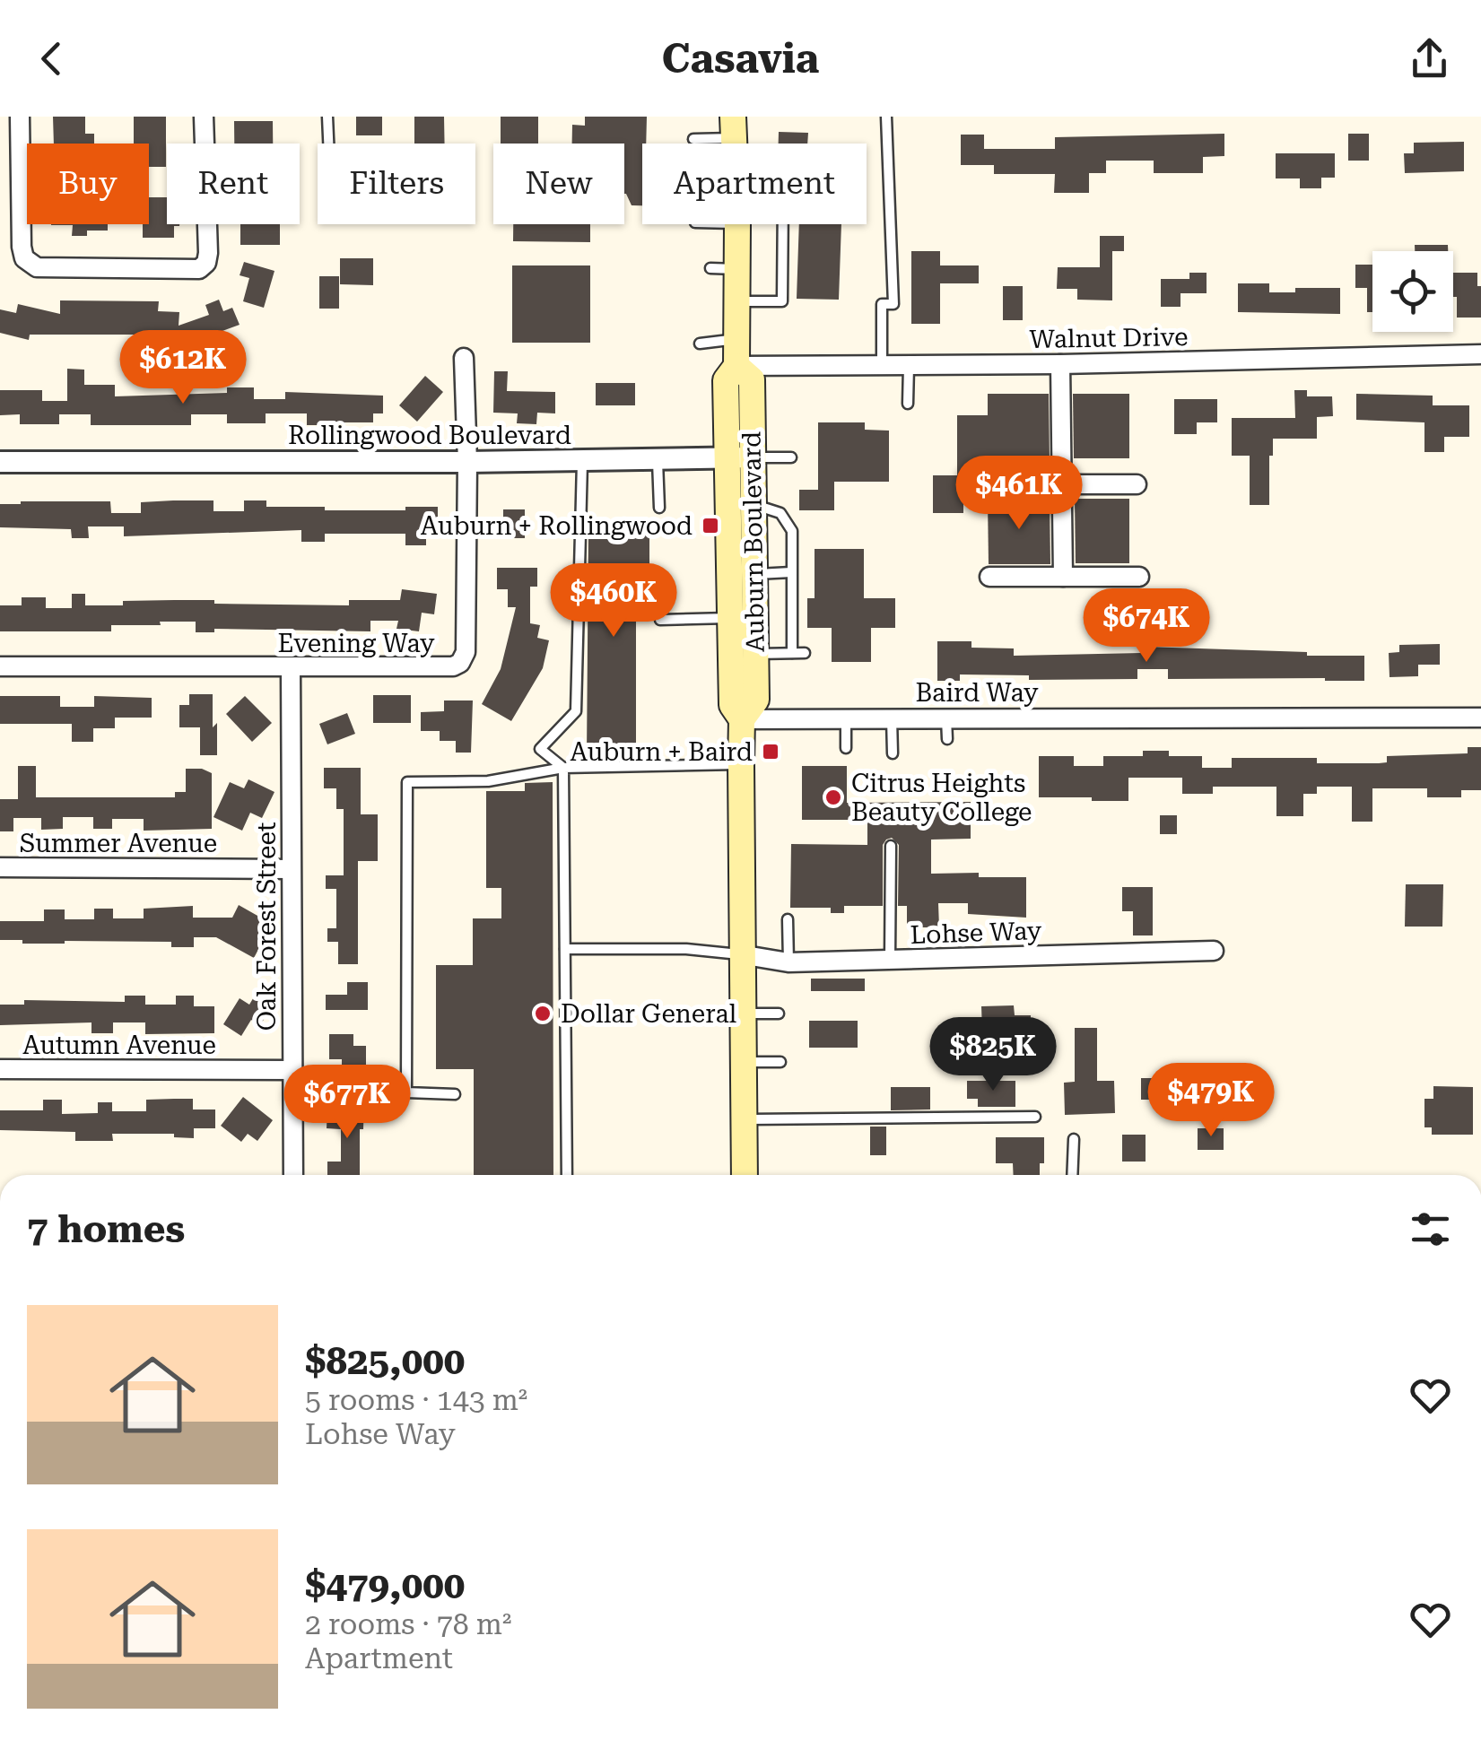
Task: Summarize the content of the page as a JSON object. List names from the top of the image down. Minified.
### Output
{"streets":{"main road":["Auburn Boulevard"],"street":["Walnut Drive","Rollingwood Boulevard","Evening Way","Baird Way","Summer Avenue","Oak Forest Street","Lohse Way","Autumn Avenue"]},"crossings":[["Walnut Drive","Auburn Boulevard"],["Rollingwood Boulevard","Auburn Boulevard"],["Rollingwood Boulevard","Evening Way"],["Auburn Boulevard","Baird Way"],["Auburn Boulevard","Lohse Way"],["Evening Way","Oak Forest Street"],["Summer Avenue","Oak Forest Street"],["Oak Forest Street","Autumn Avenue"]],"places":{"transit":["Auburn + Rollingwood","Auburn + Baird"],"other":["Citrus Heights Beauty College","Dollar General"]},"page":{"header":"Casavia","chip":["Buy","Rent","Filters","New","Apartment"],"price":["$612K","$461K","$460K","$674K","$825K","$479K","$677K"],"heading":"7 homes","list":[{"name":"$825,000","note":"5 rooms · 143 m² · Lohse Way"},{"name":"$479,000","note":"2 rooms · 78 m² · Apartment"}]}}
